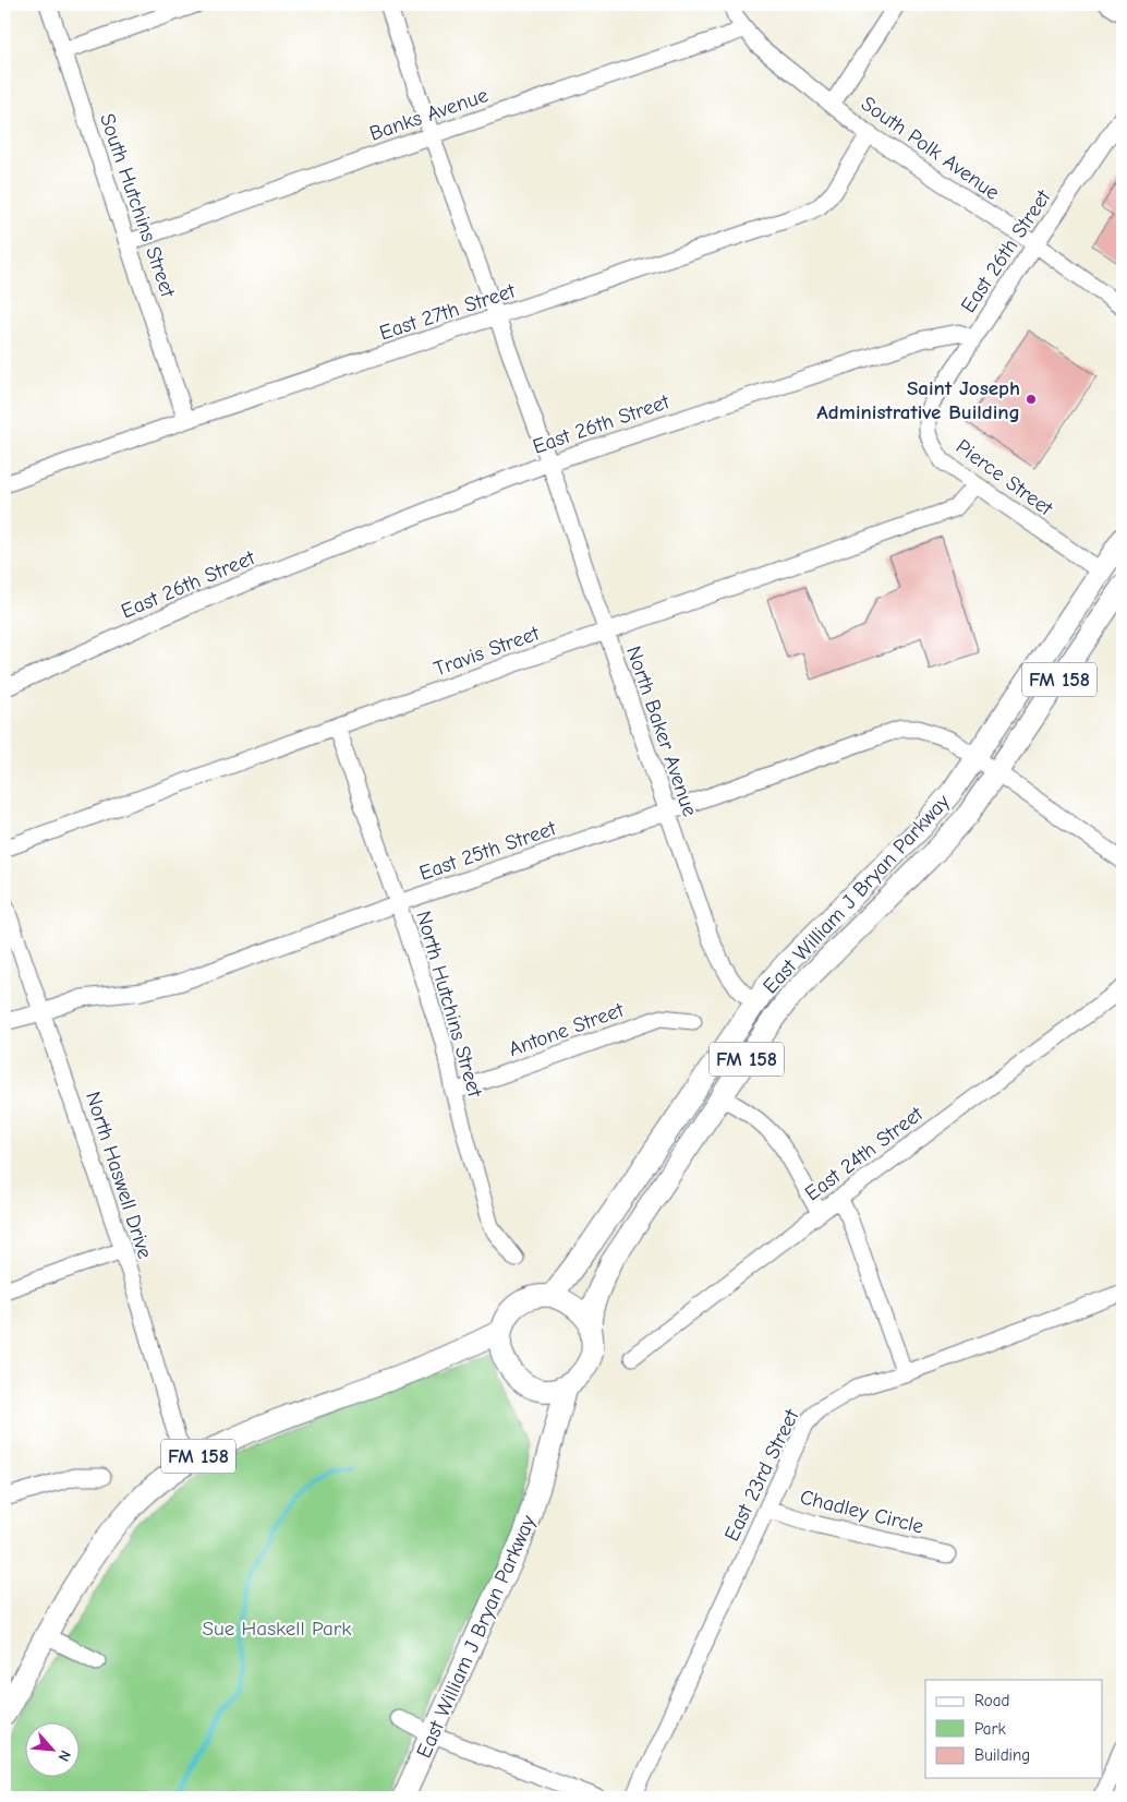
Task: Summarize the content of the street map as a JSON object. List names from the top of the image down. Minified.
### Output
{"streets":{"main road":["FM 158","East William J Bryan Parkway"],"street":["Banks Avenue","South Polk Avenue","South Hutchins Street","East 26th Street","East 27th Street","Pierce Street","Travis Street","North Baker Avenue","East 25th Street","North Hutchins Street","Antone Street","East 24th Street","North Haswell Drive","East 23rd Street","Chadley Circle"]},"crossings":[["Banks Avenue","South Polk Avenue"],["Banks Avenue","South Hutchins Street"],["Banks Avenue","North Baker Avenue"],["South Polk Avenue","East 26th Street"],["South Polk Avenue","East 27th Street"],["South Hutchins Street","East 27th Street"],["East 26th Street","Pierce Street"],["East 26th Street","North Baker Avenue"],["East 27th Street","North Baker Avenue"],["Pierce Street","Travis Street"],["Pierce Street","East William J Bryan Parkway"],["Travis Street","North Baker Avenue"],["Travis Street","North Hutchins Street"],["FM 158","East William J Bryan Parkway"],["FM 158","North Haswell Drive"],["North Baker Avenue","East 25th Street"],["North Baker Avenue","East William J Bryan Parkway"],["East 25th Street","East William J Bryan Parkway"],["East 25th Street","North Hutchins Street"],["East 25th Street","North Haswell Drive"],["North Hutchins Street","Antone Street"],["East 23rd Street","Chadley Circle"]],"parks":["Sue Haskell Park"],"places":["Saint Joseph Administrative Building"],"legend":["Road","Park","Building"],"north":"bottom right"}
